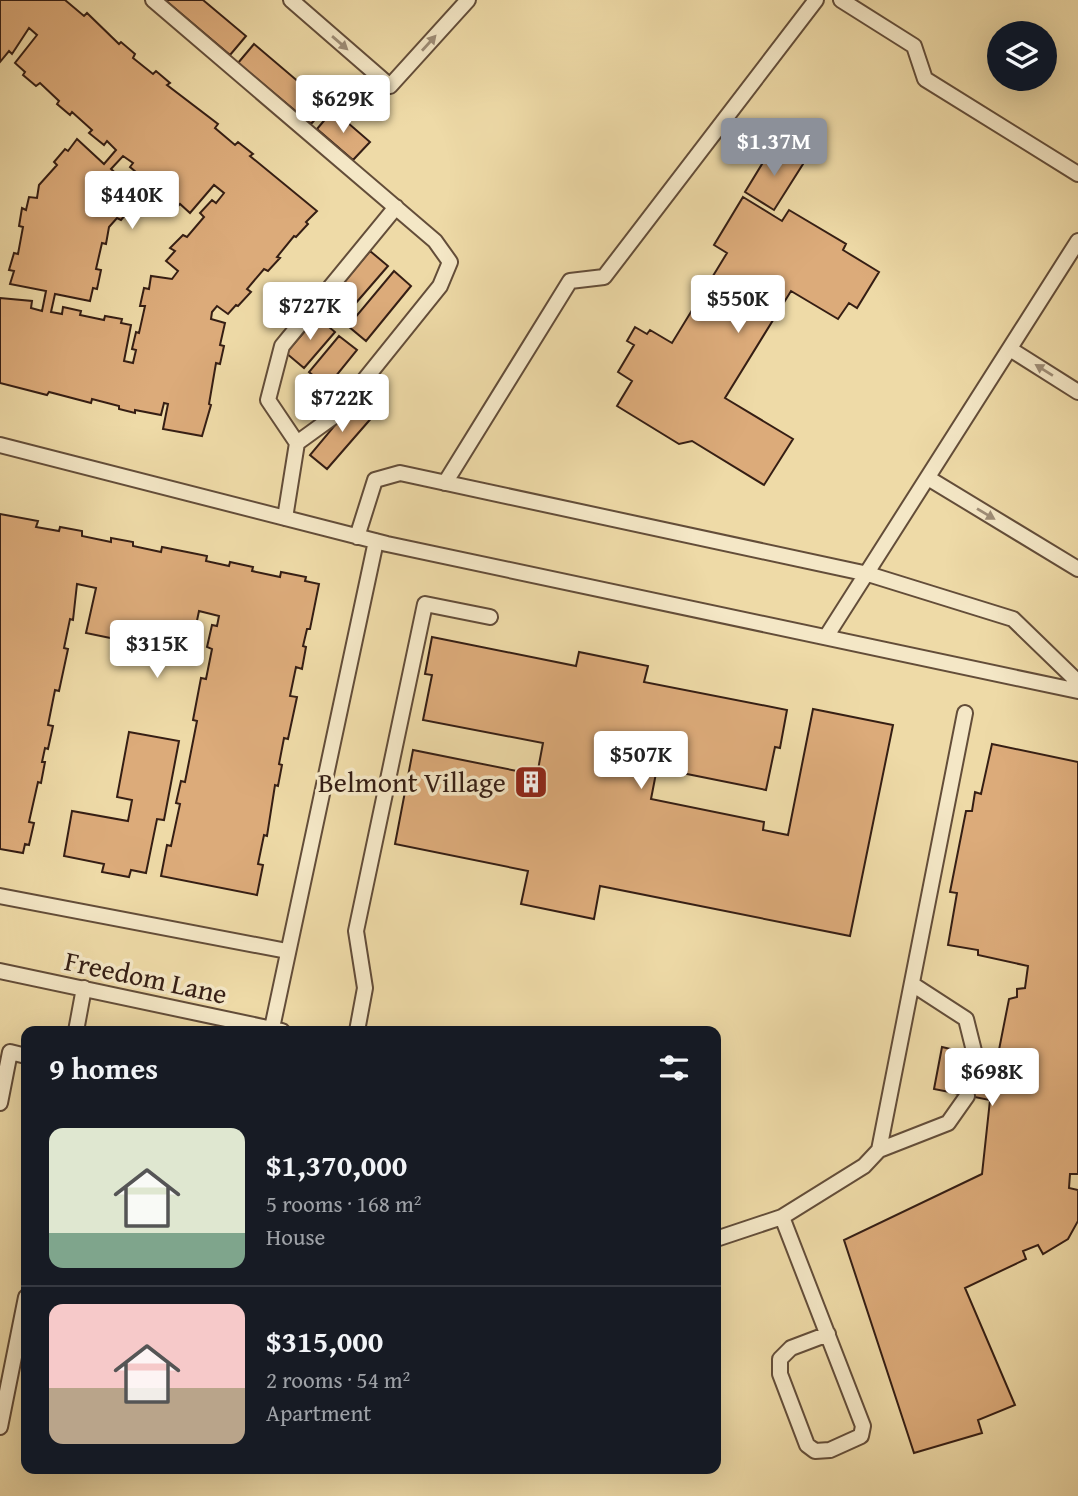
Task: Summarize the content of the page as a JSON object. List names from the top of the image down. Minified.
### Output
{"streets":{"lane":["Freedom Lane"]},"places":{"building":["Belmont Village"]},"page":{"price":["$629K","$1.37M","$440K","$550K","$727K","$722K","$315K","$507K","$698K"],"heading":"9 homes","list":[{"name":"$1,370,000","note":"5 rooms · 168 m² · House"},{"name":"$315,000","note":"2 rooms · 54 m² · Apartment"}]}}
